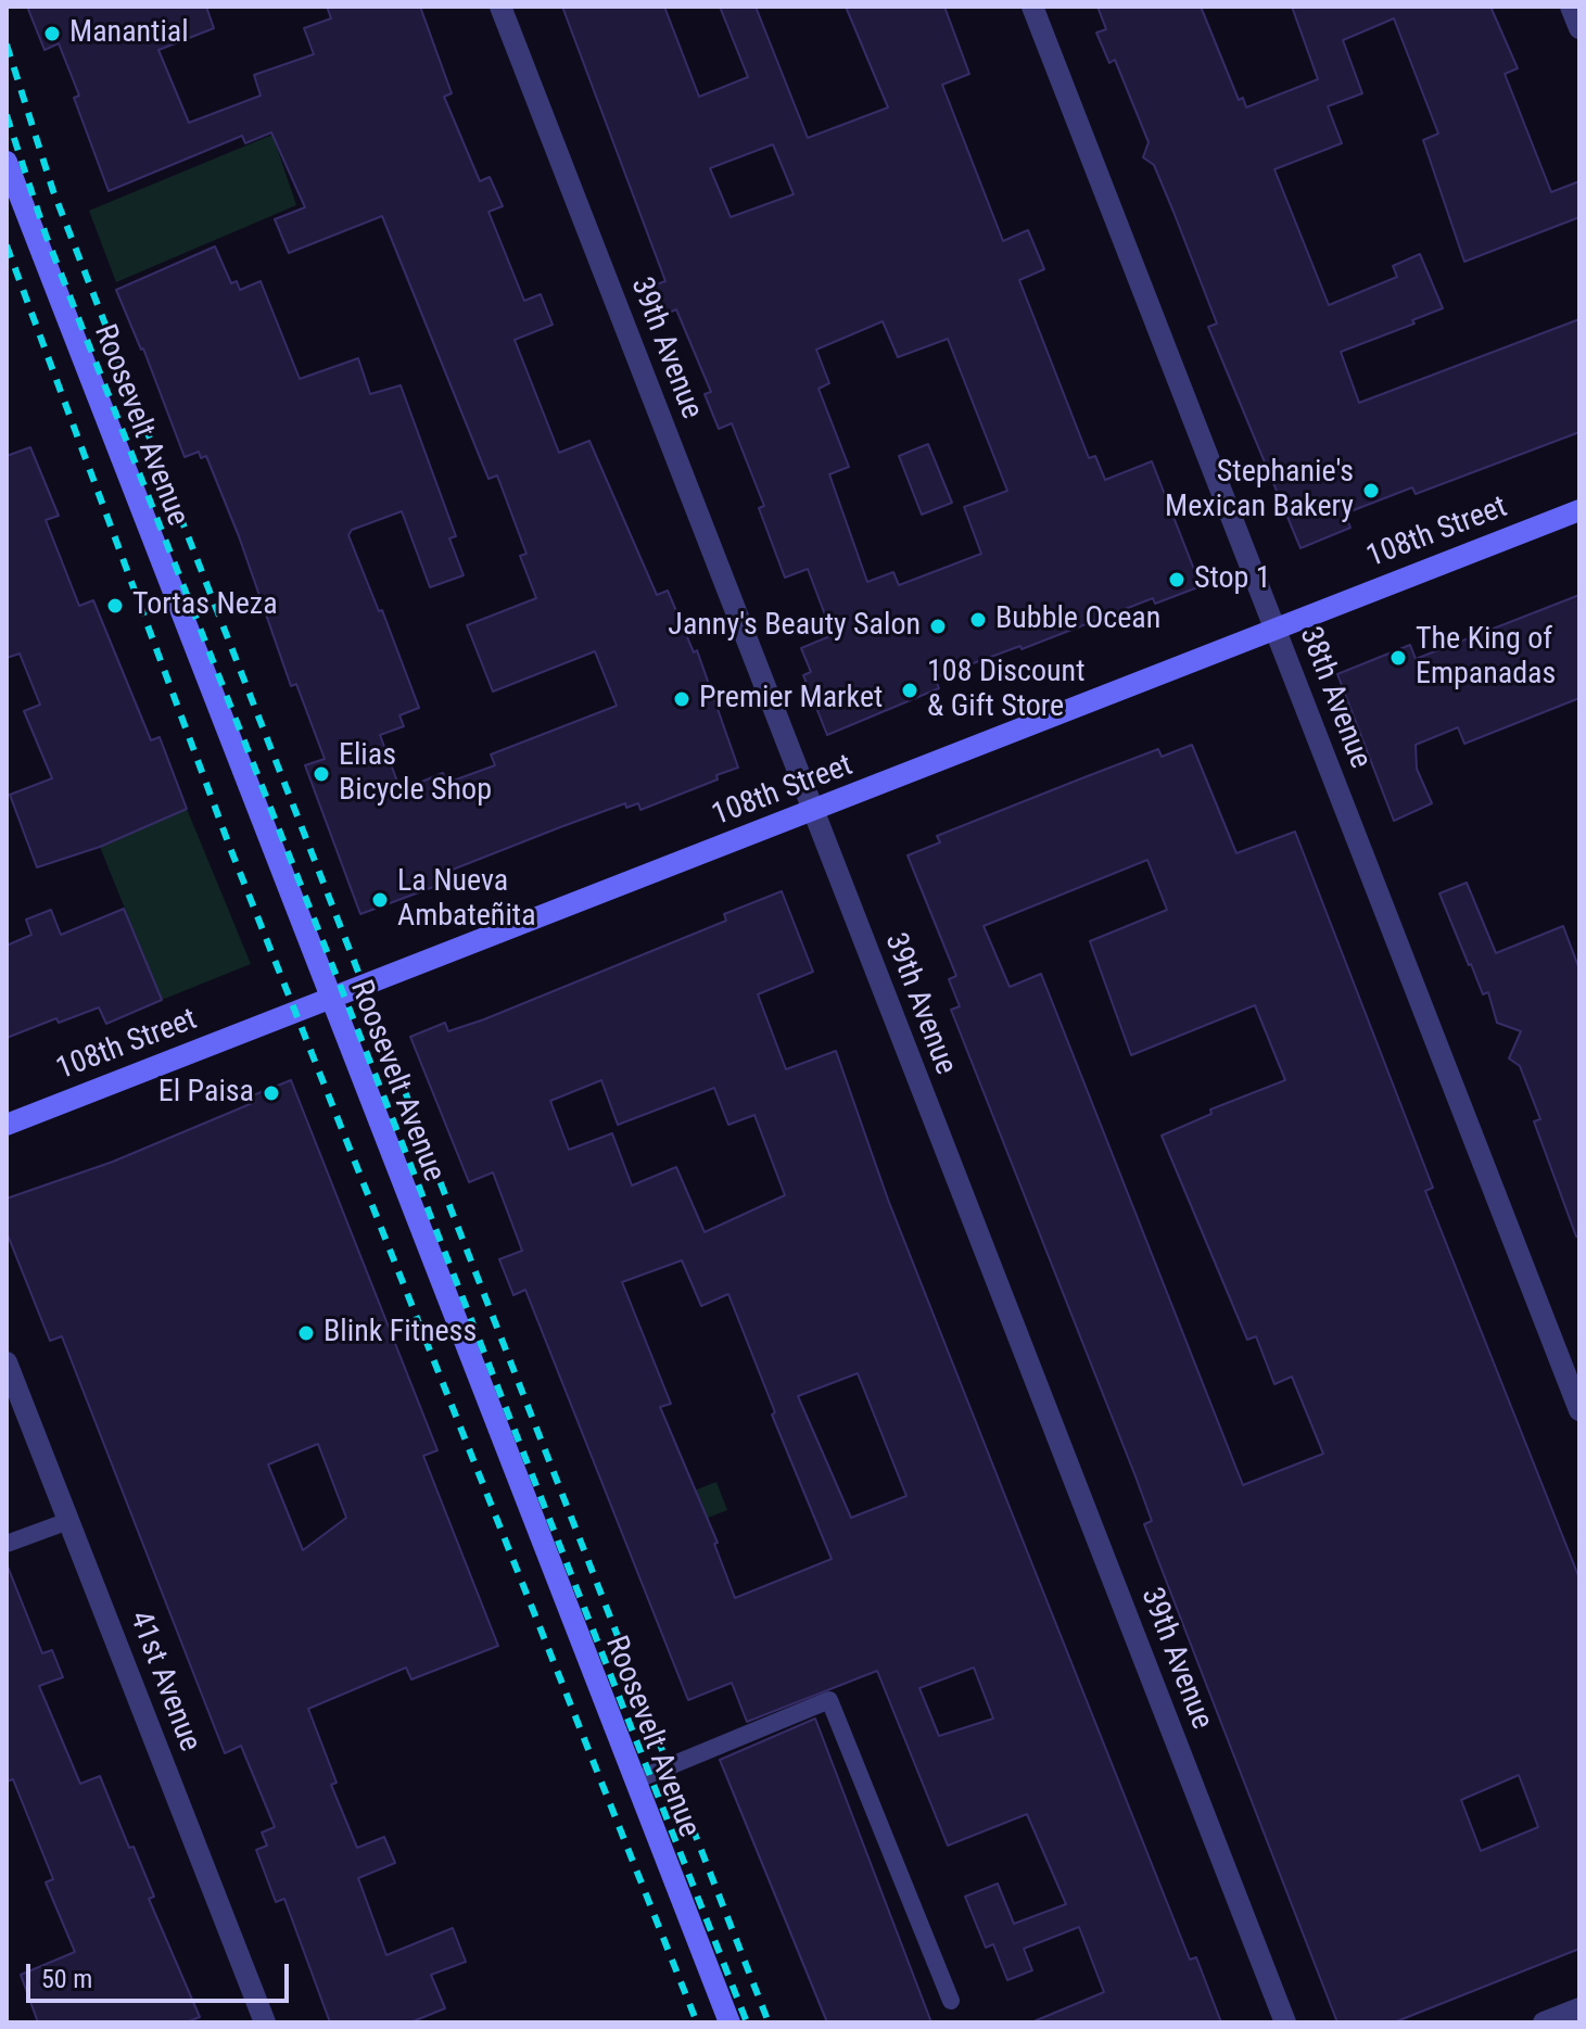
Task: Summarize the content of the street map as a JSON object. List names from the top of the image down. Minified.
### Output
{"streets":{"main road":["Roosevelt Avenue","108th Street"],"street":["39th Avenue","38th Avenue","41st Avenue"]},"crossings":[["39th Avenue","108th Street"],["Roosevelt Avenue","108th Street"],["108th Street","38th Avenue"]],"places":["Manantial","Stephanie's Mexican Bakery","Stop 1","Tortas Neza","Bubble Ocean","Janny's Beauty Salon","The King of Empanadas","108 Discount & Gift Store","Premier Market","Elias Bicycle Shop","La Nueva Ambateñita","El Paisa","Blink Fitness"],"scale_bar":"50 m"}
